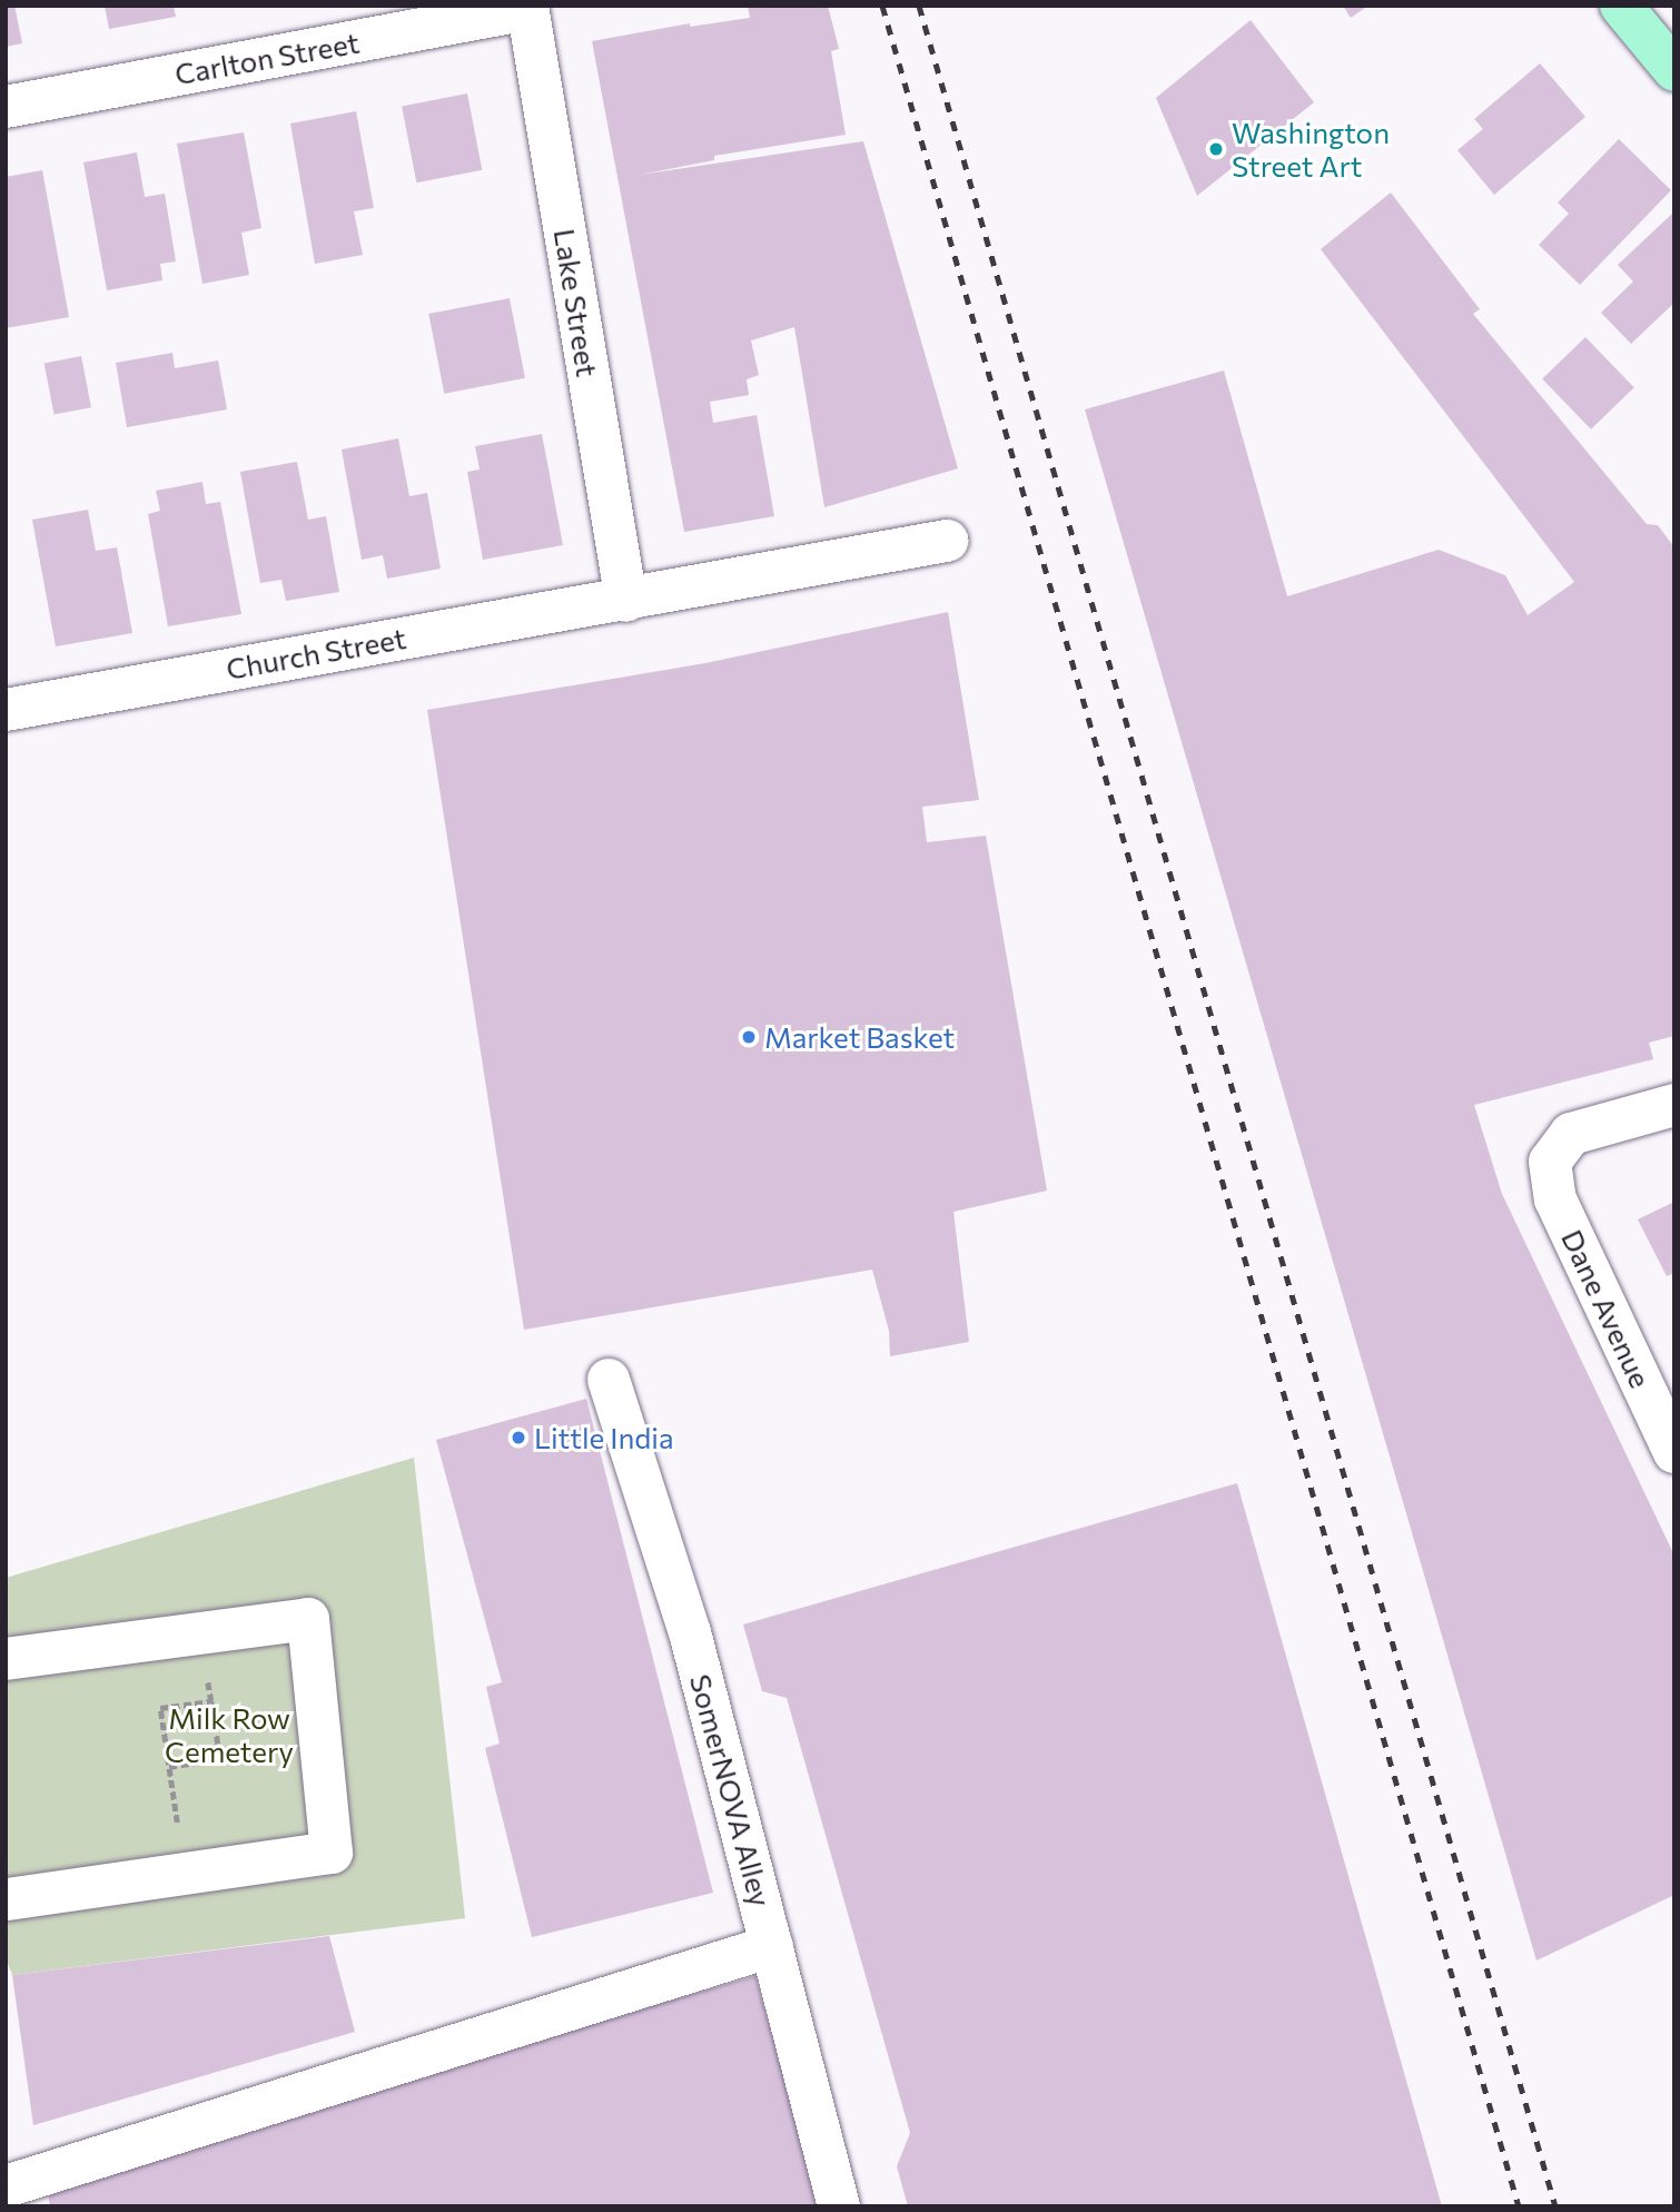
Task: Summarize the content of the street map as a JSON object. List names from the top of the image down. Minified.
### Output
{"streets":{"street":["Carlton Street","Lake Street","Church Street","Dane Avenue","SomerNOVA Alley"]},"crossings":[["Carlton Street","Lake Street"],["Lake Street","Church Street"]],"parks":["Milk Row Cemetery"],"places":["Washington Street Art","Market Basket","Little India"]}
